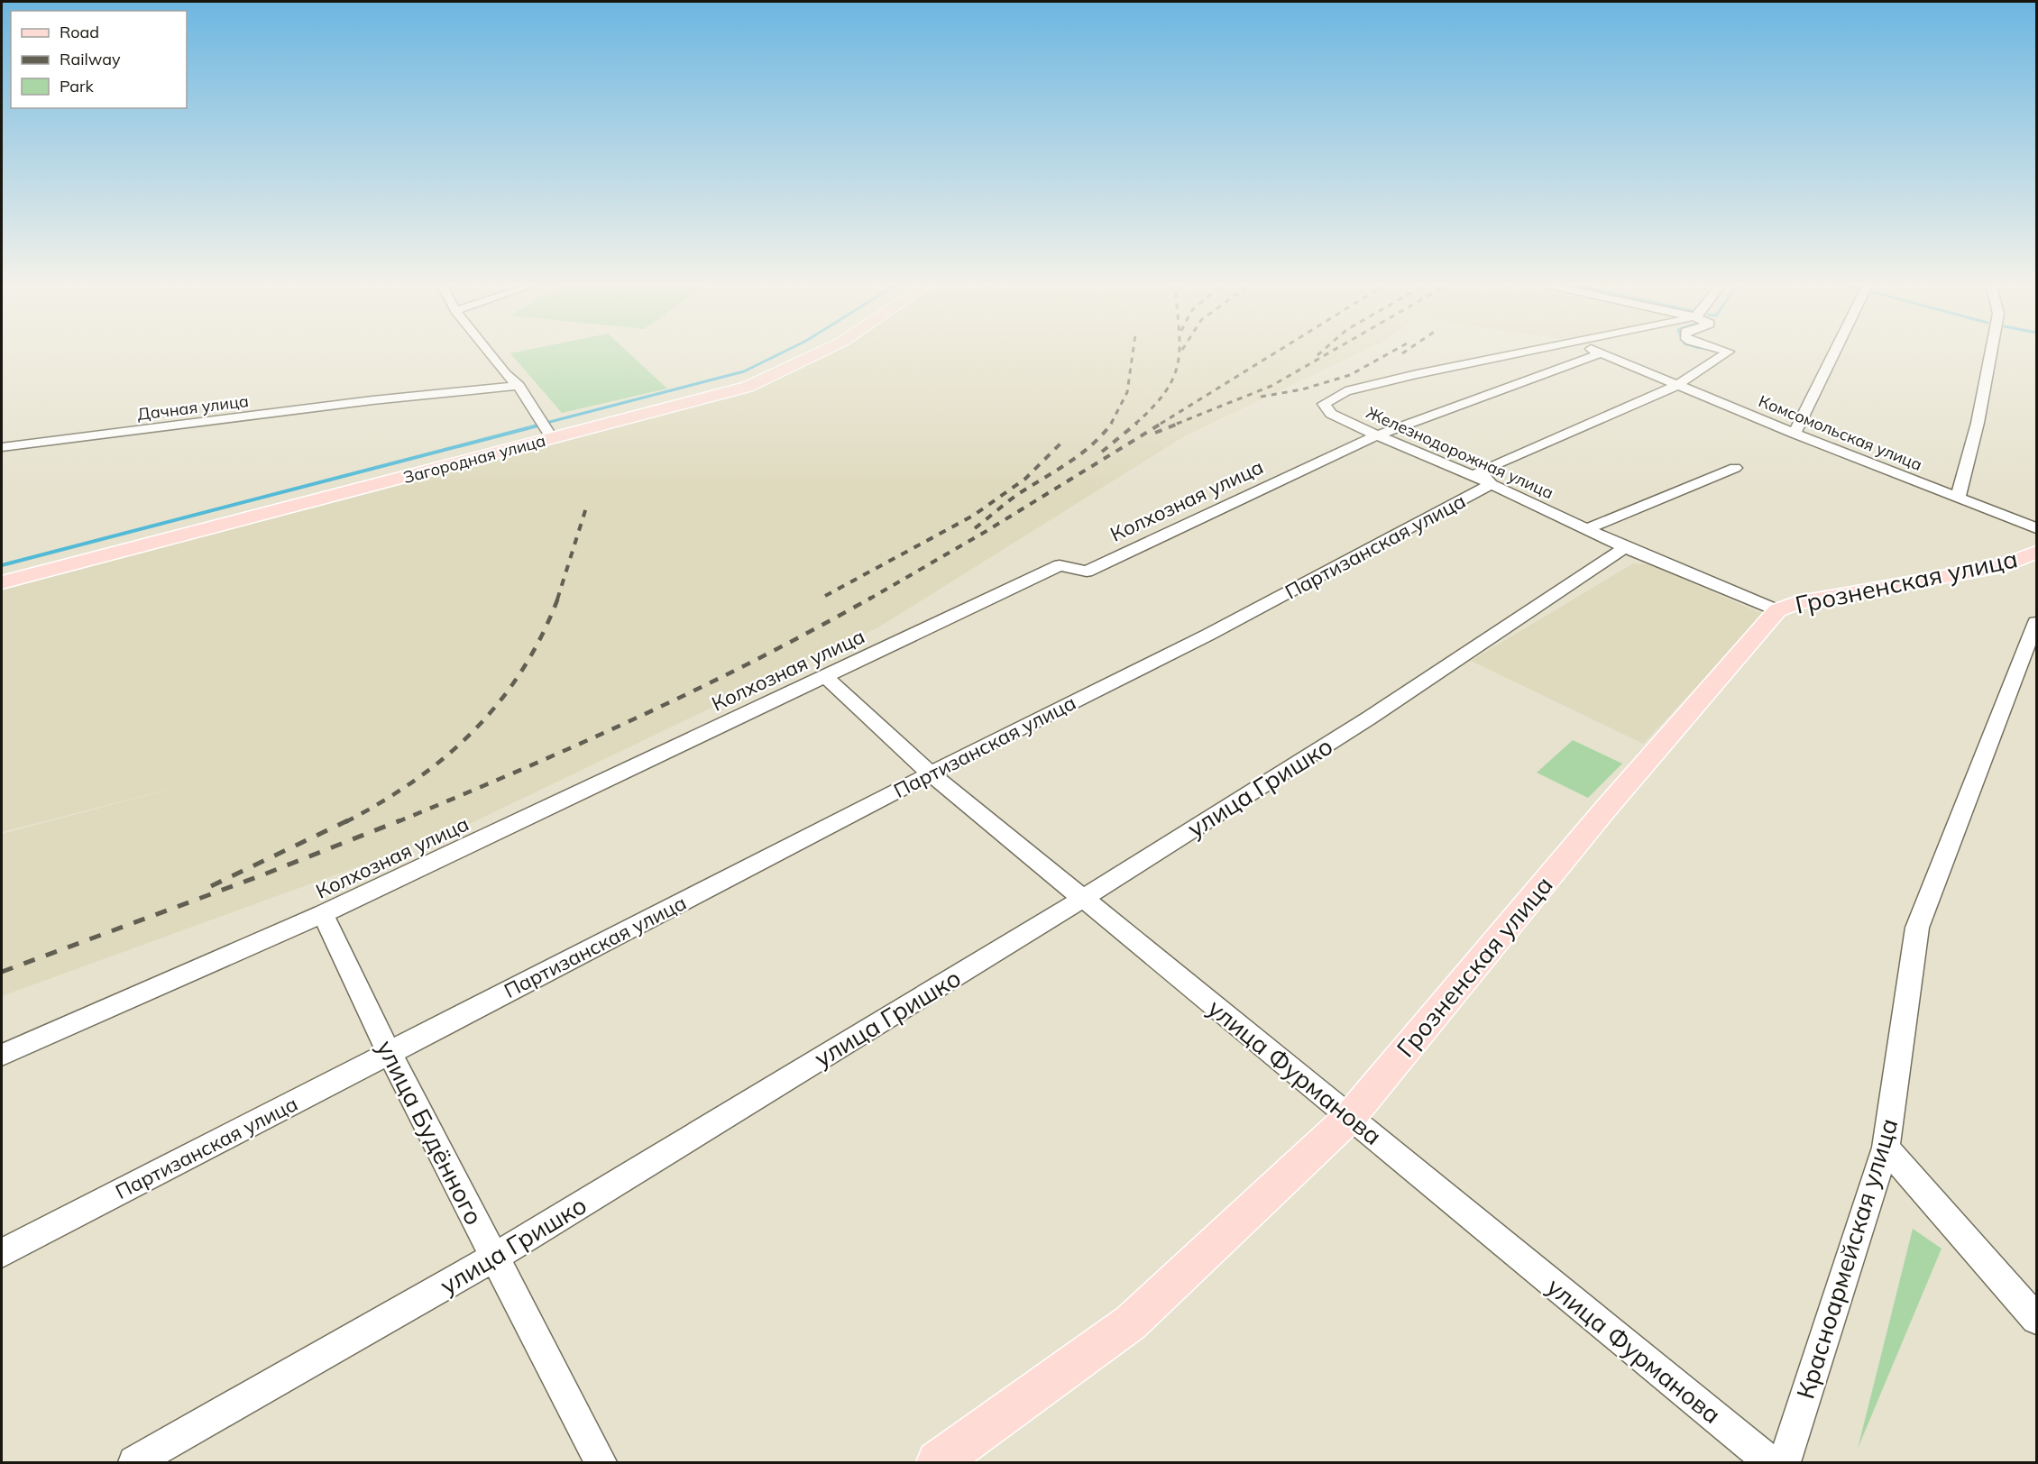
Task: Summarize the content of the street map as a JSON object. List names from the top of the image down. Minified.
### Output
{"streets":{"main road":["Загородная улица","Грозненская улица"],"street":["Дачная улица","Комсомольская улица","Железнодорожная улица","Колхозная улица","Партизанская улица","улица Гришко","улица Фурманова","улица Будённого","Красноармейская улица"]},"crossings":[["Комсомольская улица","Партизанская улица"],["Железнодорожная улица","Колхозная улица"],["Железнодорожная улица","Партизанская улица"],["Железнодорожная улица","Грозненская улица"],["Железнодорожная улица","улица Гришко"],["Колхозная улица","улица Фурманова"],["Колхозная улица","улица Будённого"],["Партизанская улица","улица Фурманова"],["Партизанская улица","улица Будённого"],["Грозненская улица","улица Фурманова"],["улица Гришко","улица Фурманова"],["улица Гришко","улица Будённого"]],"legend":["Road","Railway","Park"]}
